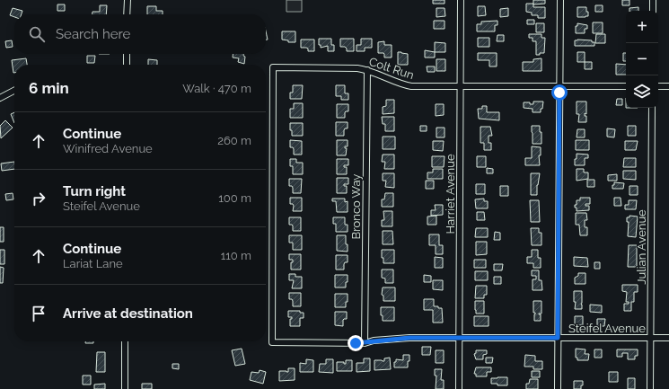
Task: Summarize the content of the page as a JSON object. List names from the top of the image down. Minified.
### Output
{"streets":{"street":["Colt Run","Harriet Avenue","Bronco Way","Julian Avenue","Steifel Avenue"]},"crossings":[["Colt Run","Harriet Avenue"],["Colt Run","Bronco Way"],["Colt Run","Steifel Avenue"],["Harriet Avenue","Steifel Avenue"],["Bronco Way","Steifel Avenue"],["Julian Avenue","Steifel Avenue"]],"page":{"map_buttons":["+","−"],"search":"Search here","heading":["6 min","Walk · 470 m"],"list":[["Continue","Winifred Avenue","260 m"],["Turn right","Steifel Avenue","100 m"],["Continue","Lariat Lane","110 m"],"Arrive at destination"]}}
